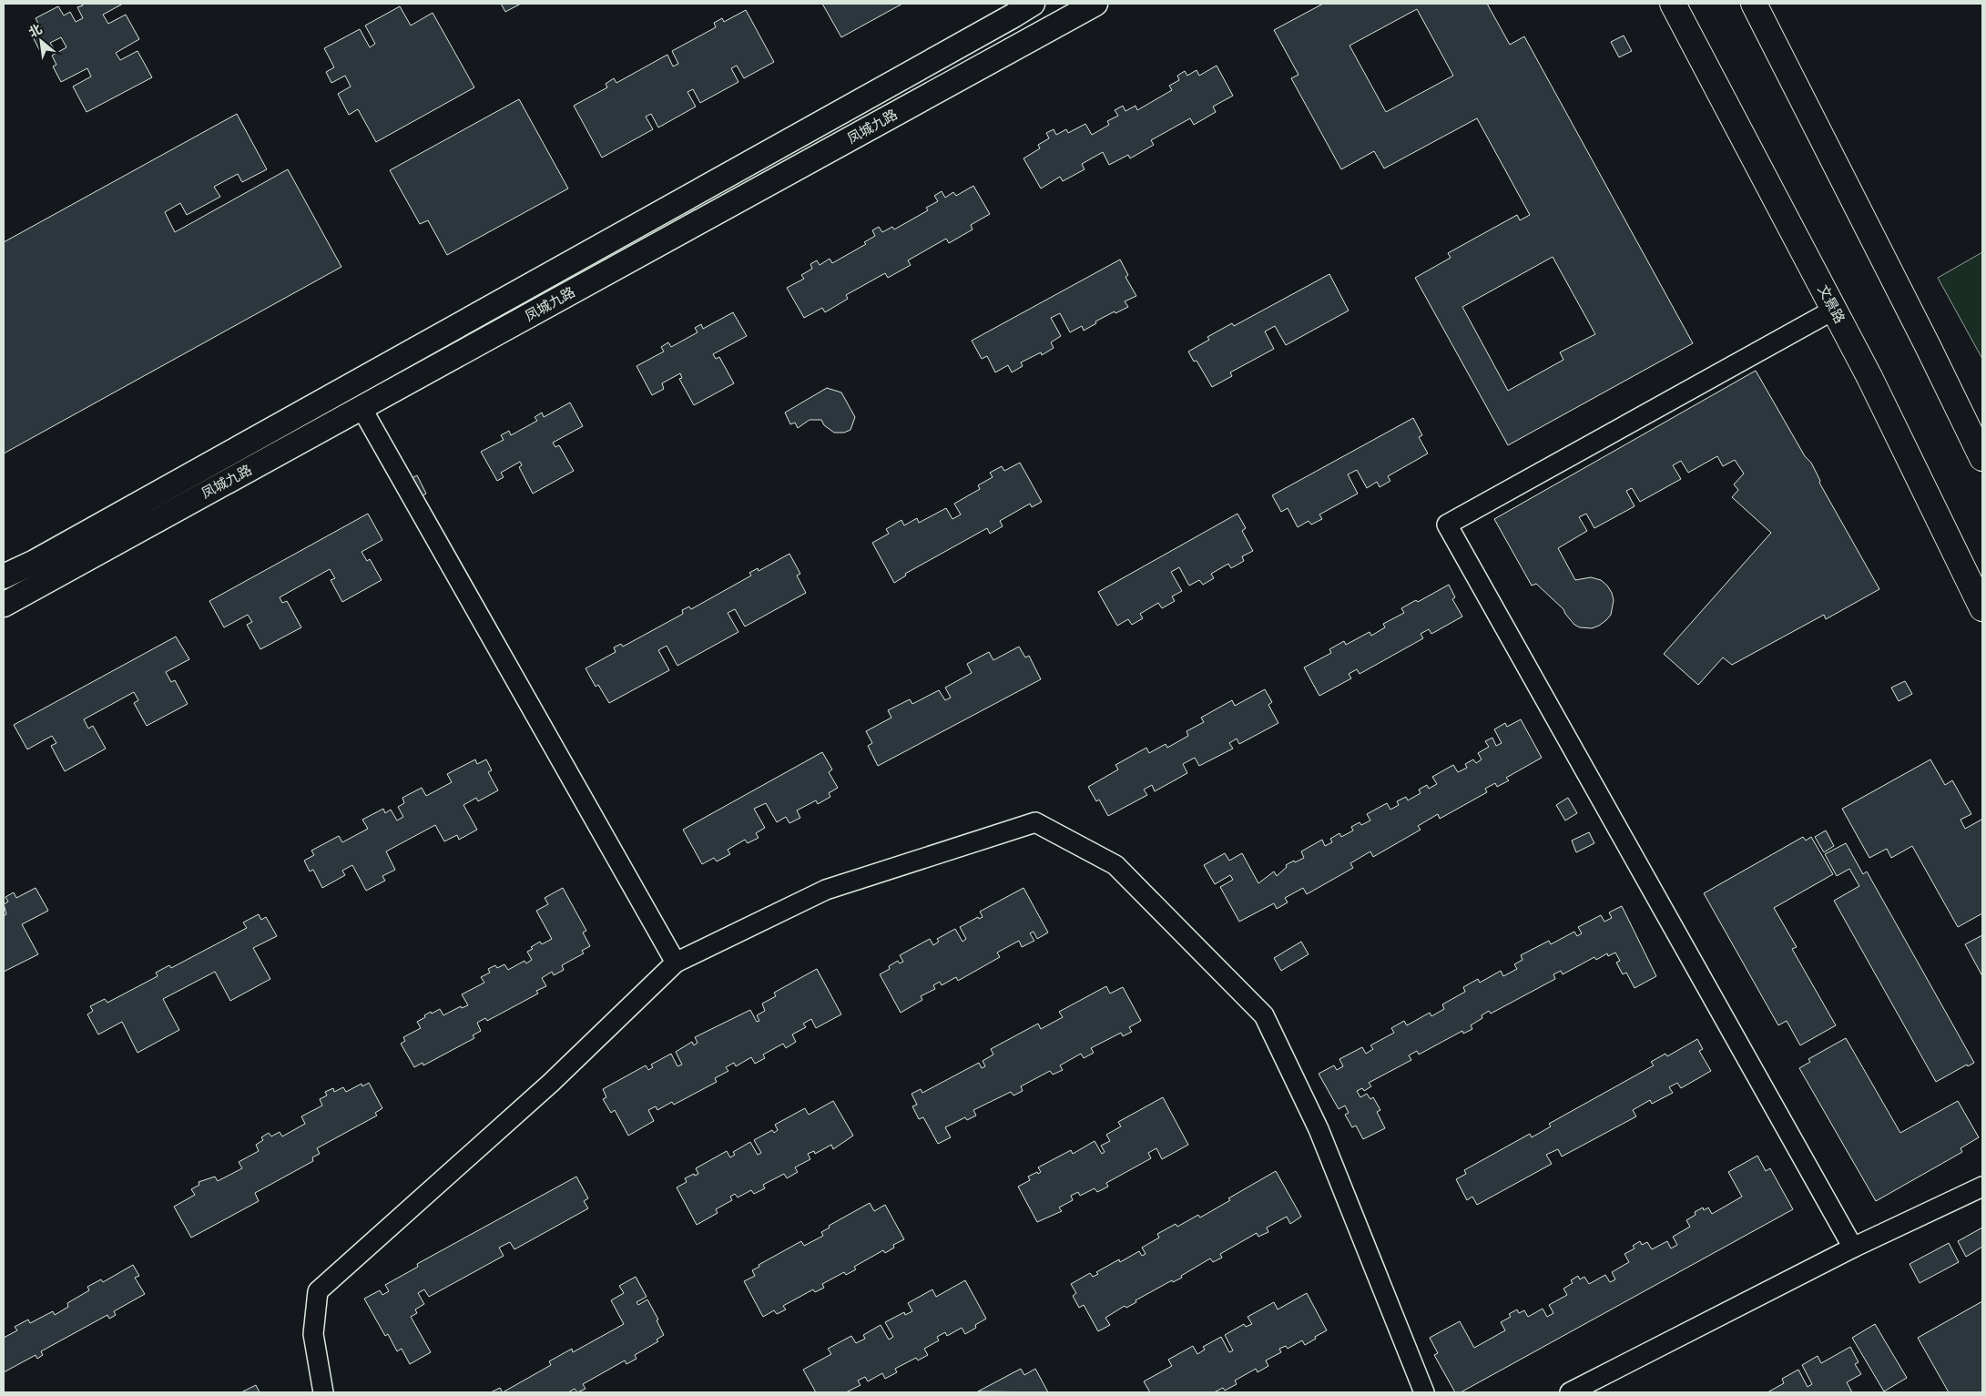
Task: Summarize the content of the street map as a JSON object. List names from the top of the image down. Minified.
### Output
{"streets":{"main road":["文景路"],"street":["凤城九路"]},"north":"top left"}
